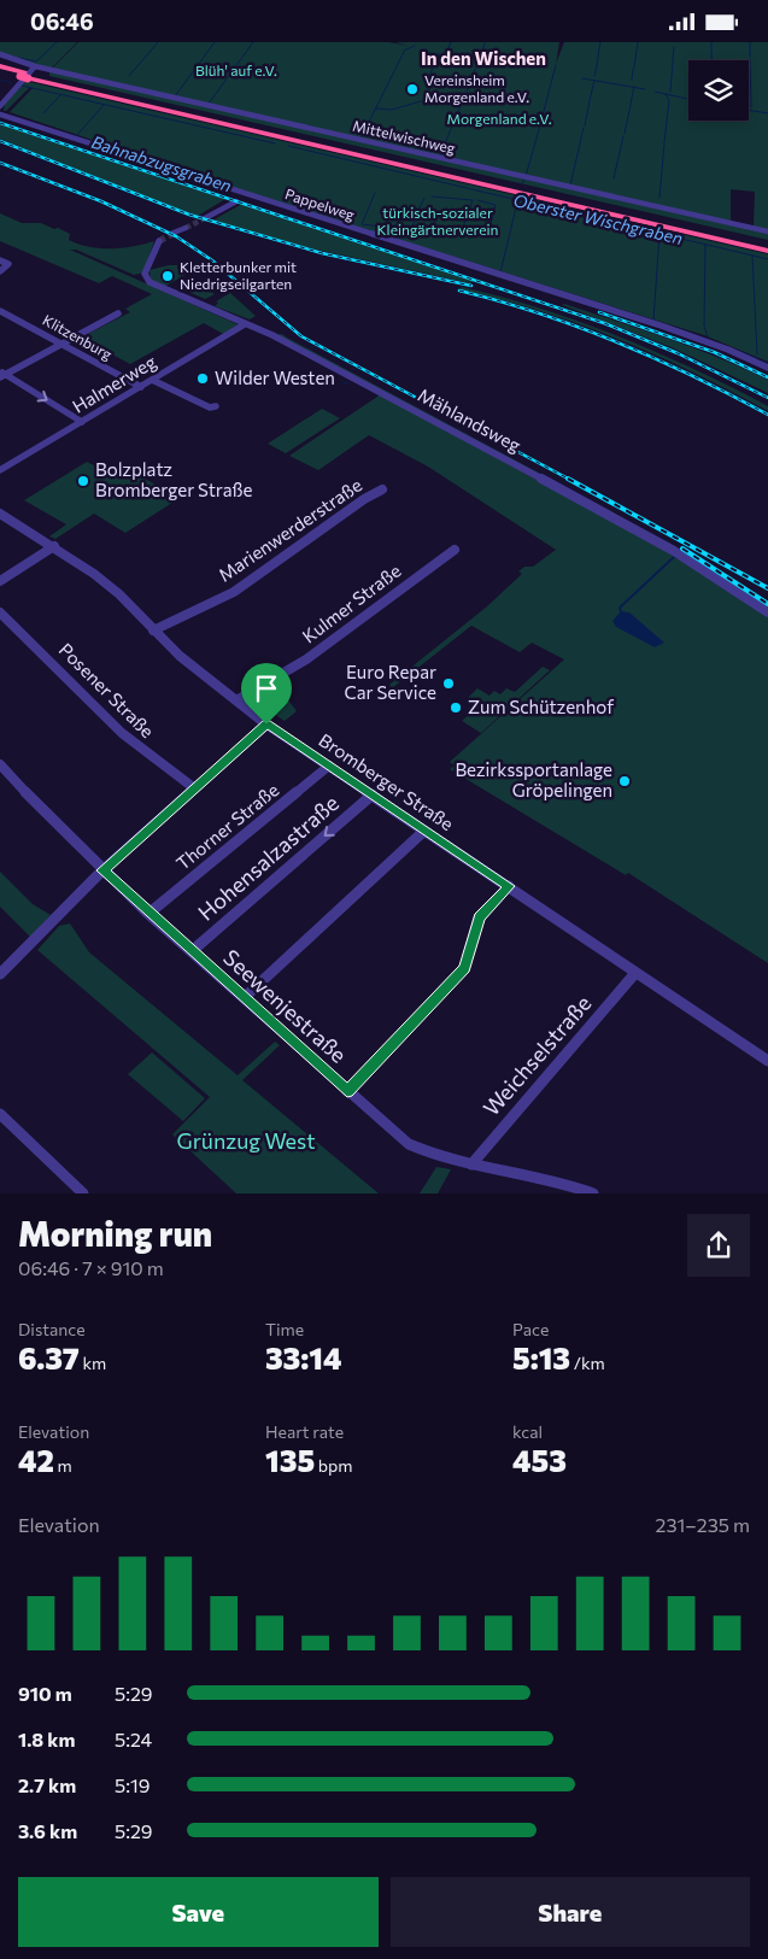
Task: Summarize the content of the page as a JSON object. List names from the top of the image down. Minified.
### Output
{"streets":{"street":["Mittelwischweg","Pappelweg","Klitzenburg","Halmerweg","Mählandsweg","Marienwerderstraße","Kulmer Straße","Posener Straße","Bromberger Straße","Thorner Straße","Hohensalzastraße","Seewenjestraße","Weichselstraße"]},"crossings":[["Klitzenburg","Halmerweg"],["Halmerweg","Mählandsweg"],["Marienwerderstraße","Bromberger Straße"],["Kulmer Straße","Bromberger Straße"],["Bromberger Straße","Thorner Straße"],["Bromberger Straße","Hohensalzastraße"],["Bromberger Straße","Weichselstraße"],["Thorner Straße","Seewenjestraße"],["Hohensalzastraße","Seewenjestraße"],["Seewenjestraße","Weichselstraße"]],"districts":["In den Wischen"],"water":["Bahnabzugsgraben","Oberster Wischgraben"],"parks":["Blüh' auf e.V.","Morgenland e.V.","türkisch-sozialer Kleingärtnerverein","Grünzug West"],"places":["Vereinsheim Morgenland e.V.","Kletterbunker mit Niedrigseilgarten","Wilder Westen","Bolzplatz Bromberger Straße","Euro Repar Car Service","Zum Schützenhof","Bezirkssportanlage Gröpelingen"],"page":{"status":"06:46","heading":["Morning run","06:46 · 7 × 910 m"],"stats":[["Distance","6.37 km"],["Time","33:14"],["Pace","5:13 /km"],["Elevation","42 m"],["Heart rate","135 bpm"],["kcal","453"]],"chart":["Elevation","231–235 m"],"list":[{"name":"910 m","note":"5:29"},{"name":"1.8 km","note":"5:24"},{"name":"2.7 km","note":"5:19"},{"name":"3.6 km","note":"5:29"}],"buttons":["Save","Share"]}}
